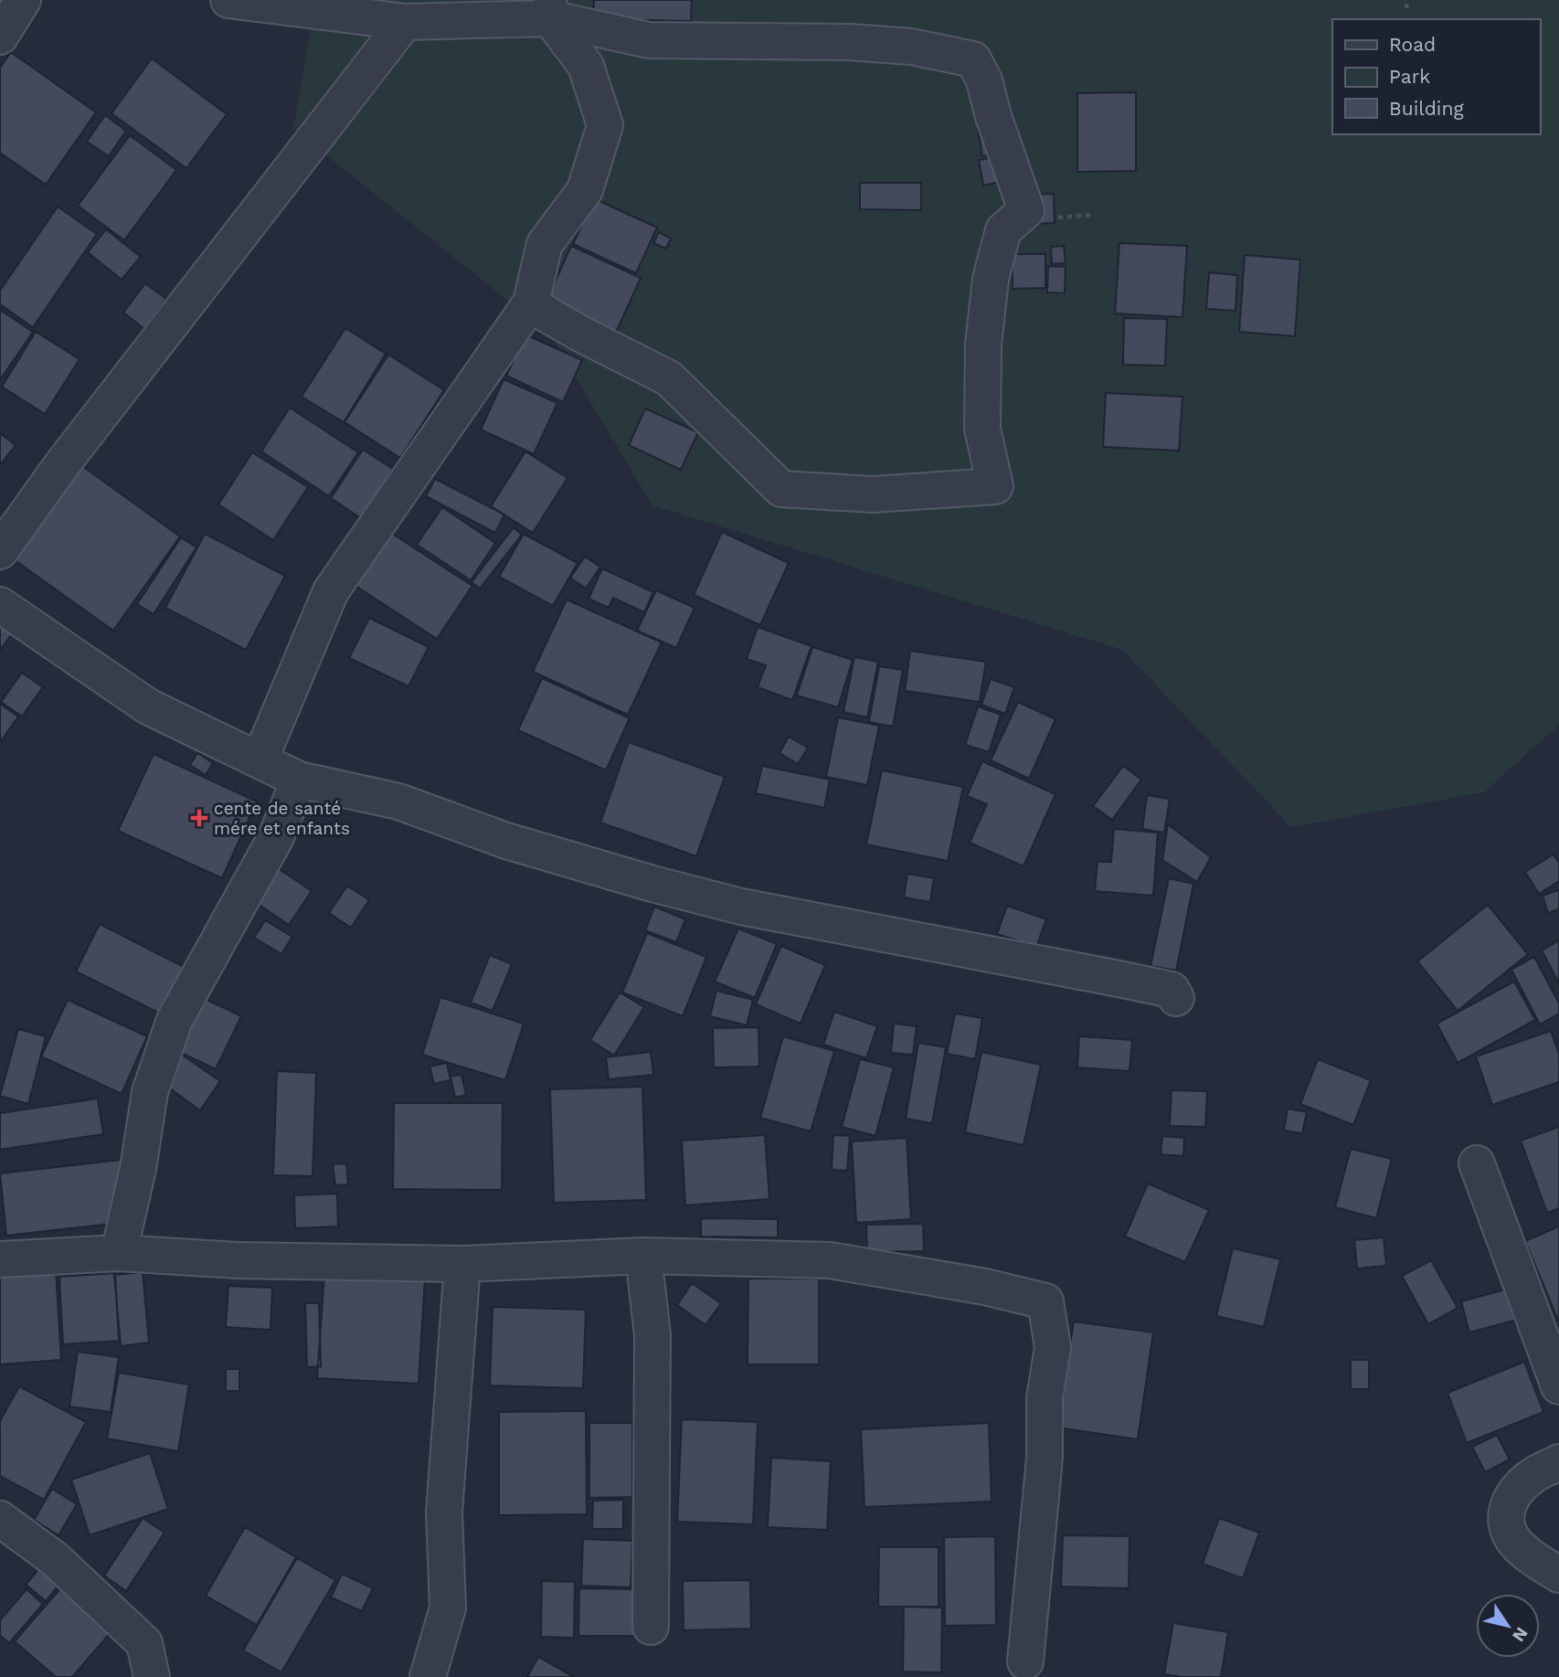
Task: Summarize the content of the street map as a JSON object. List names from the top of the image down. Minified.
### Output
{"places":{"health":["cente de santé mére et enfants"]},"legend":["Road","Park","Building"],"north":"bottom right"}
